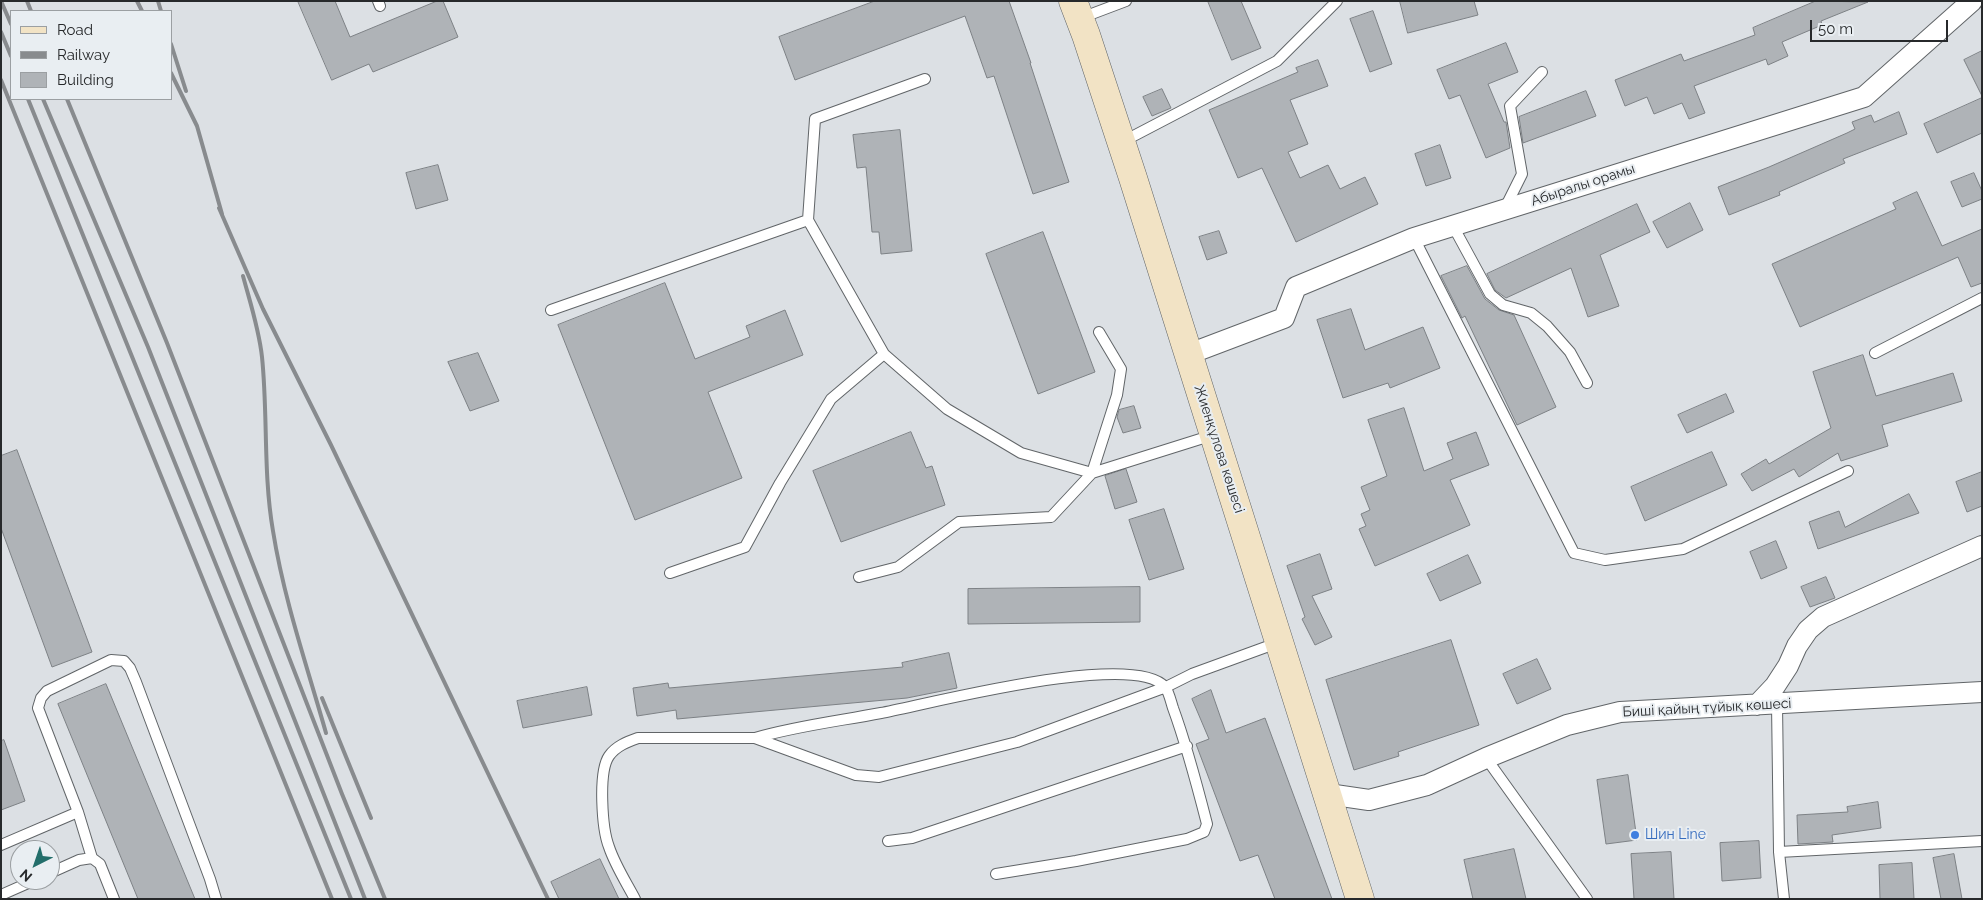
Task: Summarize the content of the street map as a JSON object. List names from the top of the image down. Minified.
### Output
{"streets":{"street":["Абыралы орамы","Жиенқұлова көшесі","Биші қайың тұйық көшесі"]},"crossings":[["Абыралы орамы","Жиенқұлова көшесі"],["Жиенқұлова көшесі","Биші қайың тұйық көшесі"]],"places":["Шин Line"],"legend":["Road","Railway","Building"],"scale_bar":"50 m","north":"bottom left"}
